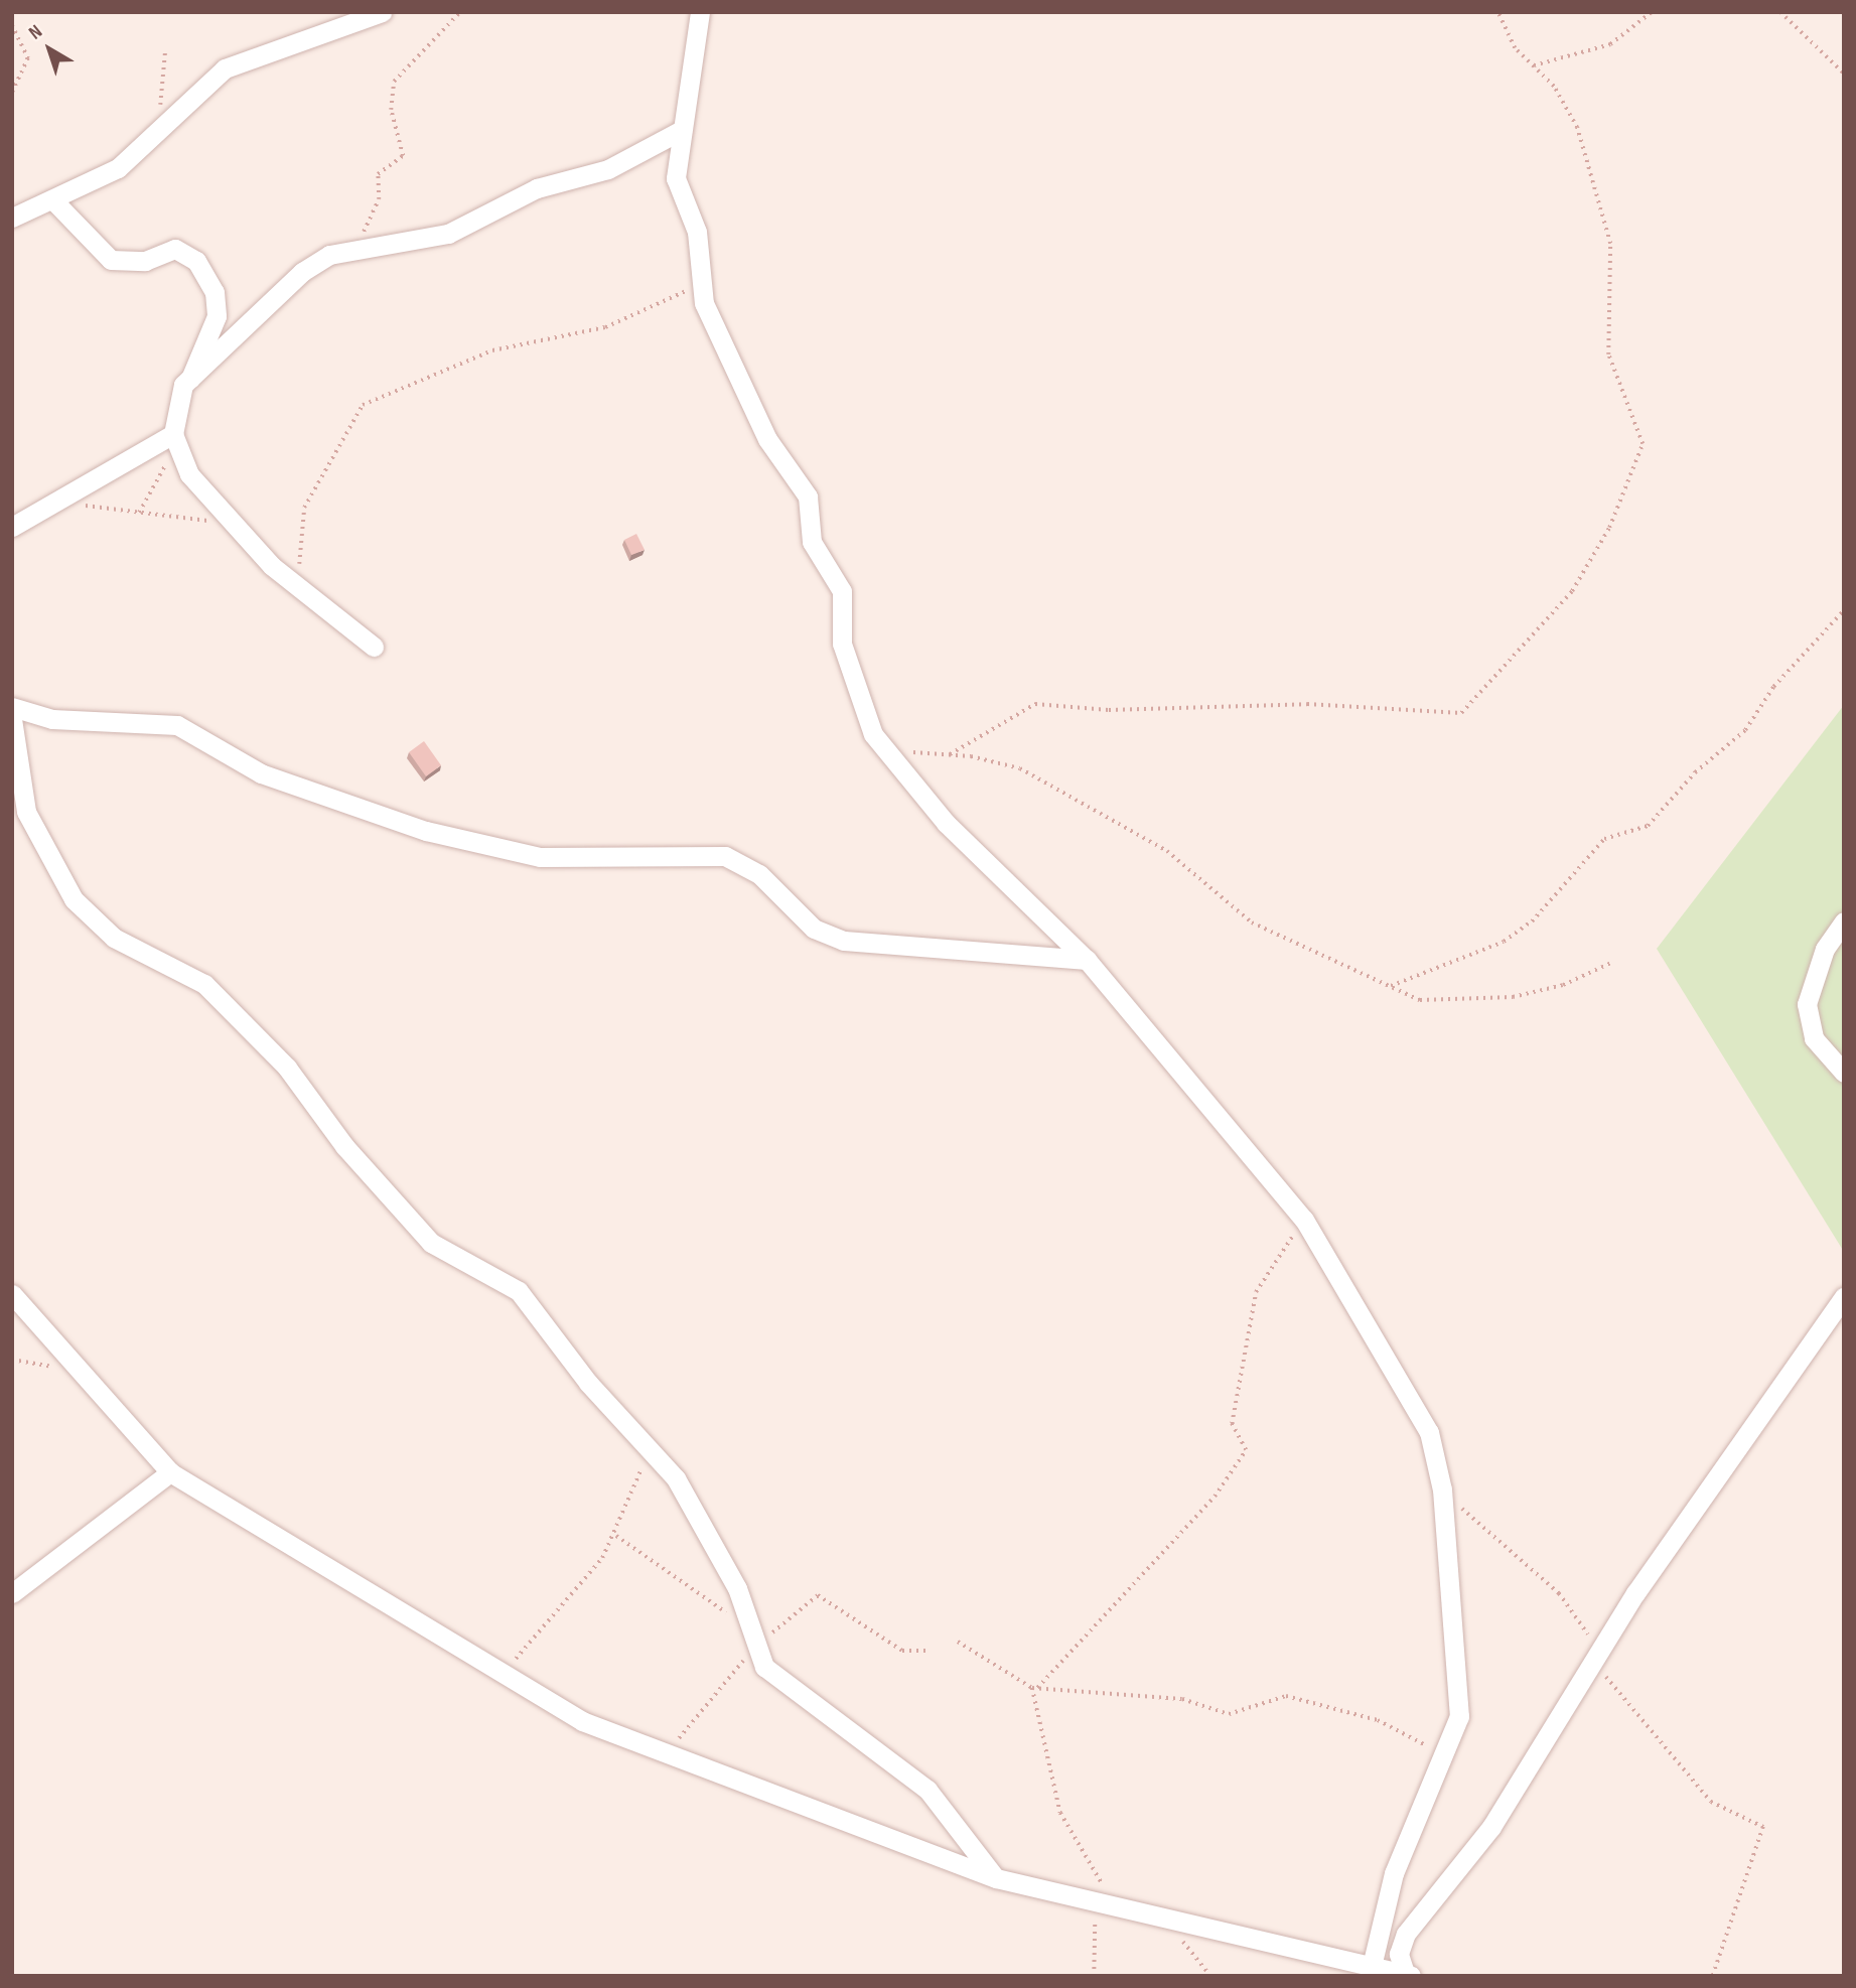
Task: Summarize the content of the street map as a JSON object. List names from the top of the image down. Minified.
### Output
{"north":"top left"}
